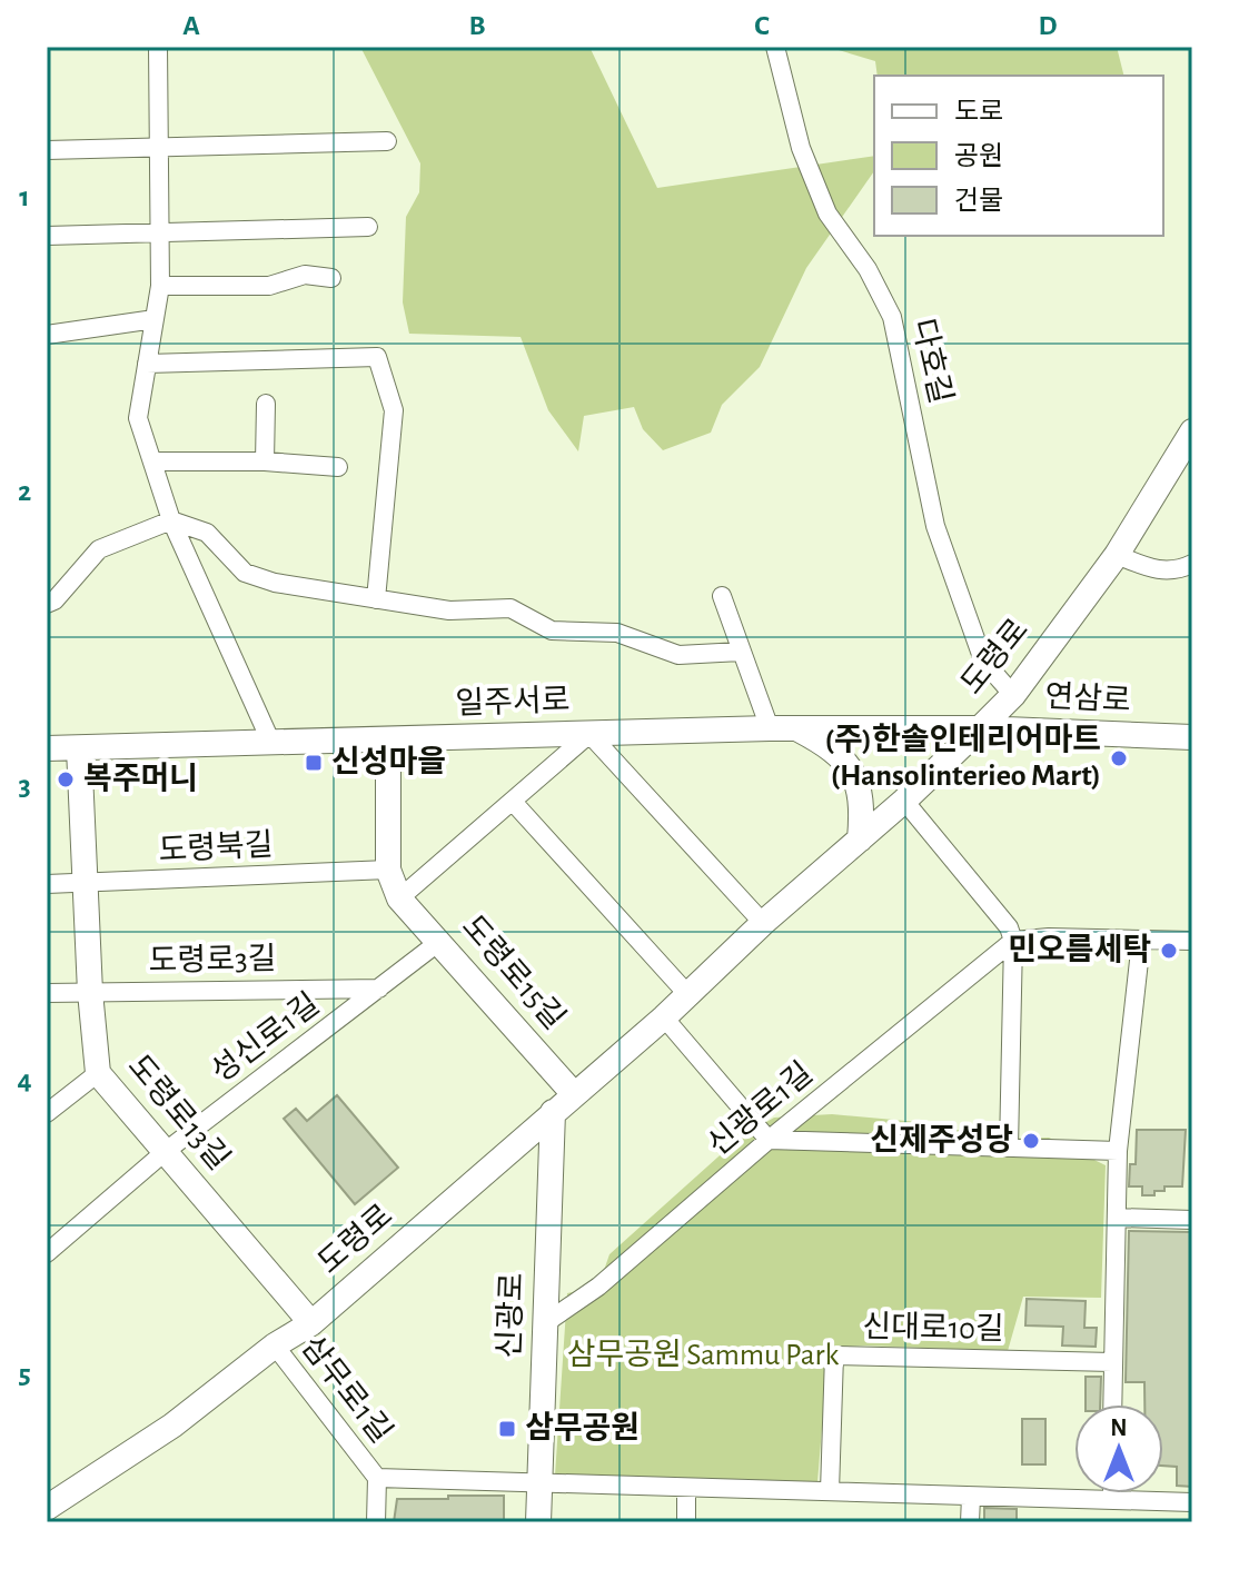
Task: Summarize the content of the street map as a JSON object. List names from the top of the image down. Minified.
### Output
{"streets":{"main road":["도령로","연삼로","일주서로","도령로15길","도령로13길","신광로"],"street":["다호길","도령북길","도령로3길","성신로1길","신광로1길","신대로10길","삼무로1길"]},"crossings":[["다호길","도령로"],["도령로","연삼로"],["도령로","일주서로"],["도령로","도령로15길"],["도령로","도령로13길"],["도령로","신광로"],["도령로","삼무로1길"],["연삼로","일주서로"],["일주서로","도령로15길"],["일주서로","도령로13길"],["도령북길","도령로15길"],["도령북길","도령로13길"],["도령로3길","성신로1길"],["도령로3길","도령로13길"],["도령로15길","성신로1길"],["성신로1길","도령로13길"],["신광로1길","신광로"]],"parks":["삼무공원 Sammu Park"],"places":{"other":["(주)한솔인테리어마트 (Hansolinterieo Mart)","복주머니","민오름세탁","신제주성당"],"transit":["신성마을","삼무공원"]},"legend":["도로","공원","건물"],"north":"top","grid":{"columns":["A","B","C","D"],"rows":["1","2","3","4","5"]}}
